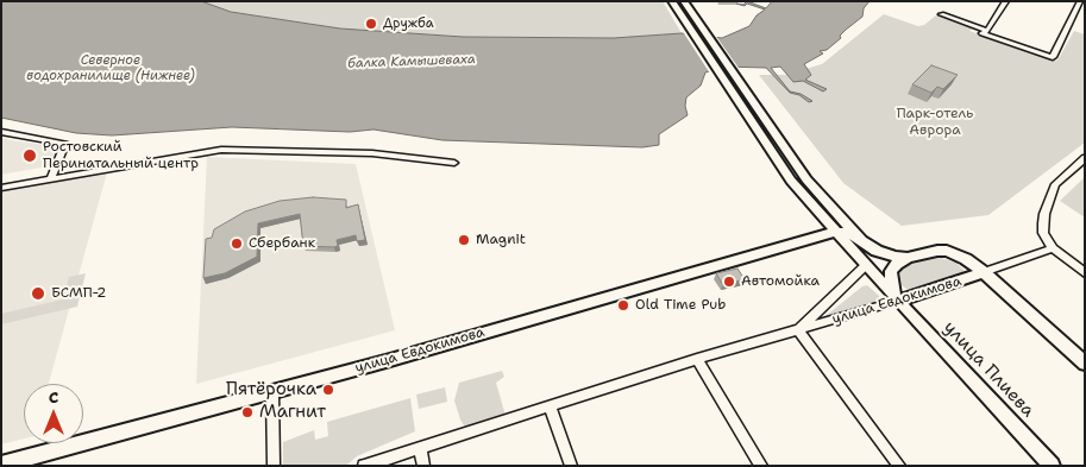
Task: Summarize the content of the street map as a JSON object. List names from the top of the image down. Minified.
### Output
{"streets":{"main road":["улица Евдокимова","улица Плиева"]},"crossings":[["улица Евдокимова","улица Плиева"]],"water":["Северное водохранилище (Нижнее)","балка Камышеваха"],"parks":["Парк-отель Аврора"],"places":["Дружба","Ростовский Перинатальный центр","Magnit","Сбербанк","Автомойка","БСМП-2","Old Time Pub","Пятёрочка","Магнит"],"north":"top"}
